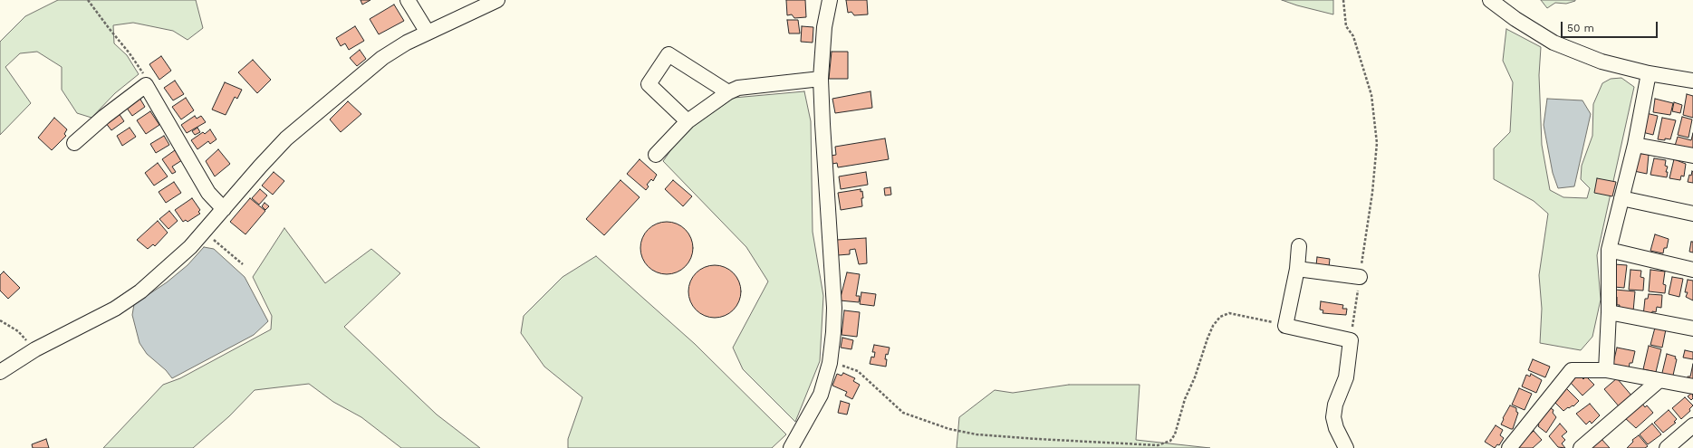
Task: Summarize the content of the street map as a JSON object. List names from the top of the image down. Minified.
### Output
{"scale_bar":"50 m"}
